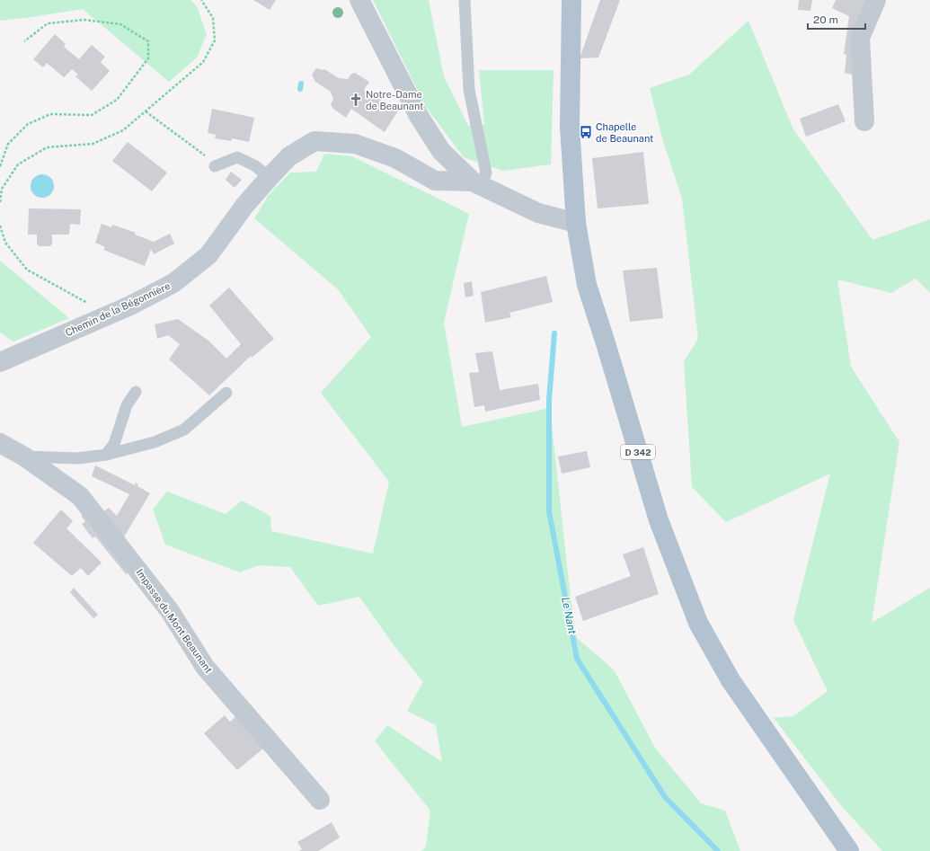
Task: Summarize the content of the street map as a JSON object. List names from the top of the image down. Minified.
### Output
{"streets":{"main road":["D 342"],"street":["Chemin de la Bégonnière","Impasse du Mont Beaunant"]},"water":["Le Nant"],"places":{"church":["Notre-Dame de Beaunant"],"bus stop":["Chapelle de Beaunant"]},"scale_bar":"20 m"}
